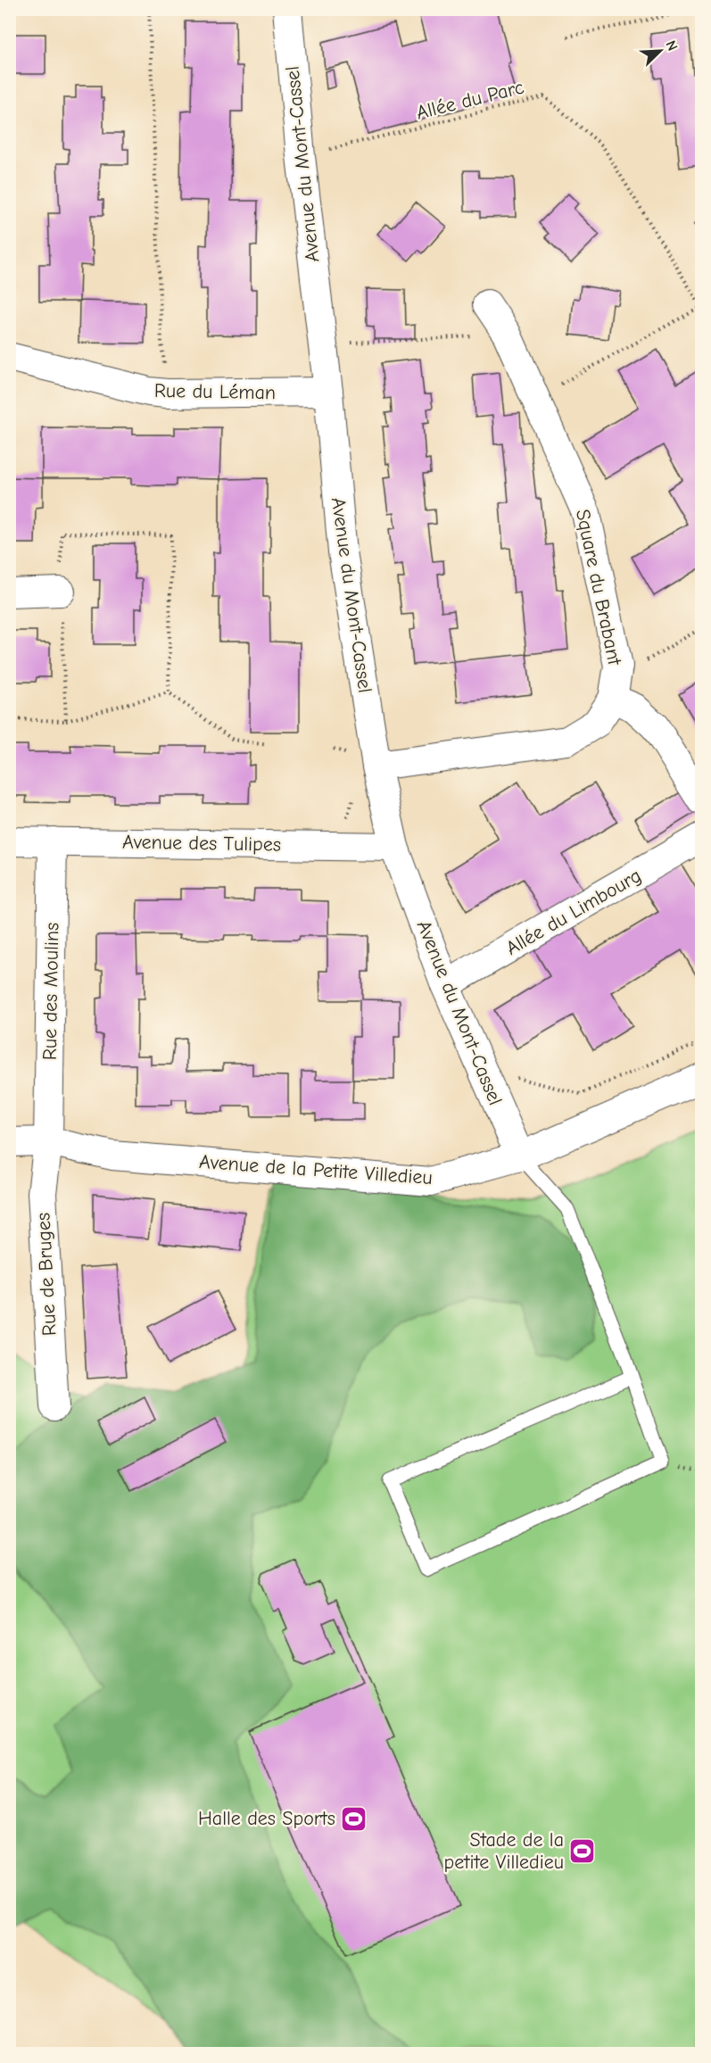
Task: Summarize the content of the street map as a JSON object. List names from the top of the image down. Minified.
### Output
{"streets":{"street":["Avenue du Mont-Cassel","Rue du Léman","Square du Brabant","Avenue des Tulipes","Allée du Limbourg","Rue des Moulins","Avenue de la Petite Villedieu","Rue de Bruges"],"path":["Allée du Parc"]},"crossings":[["Allée du Parc","Avenue du Mont-Cassel"],["Avenue du Mont-Cassel","Rue du Léman"],["Avenue du Mont-Cassel","Square du Brabant"],["Avenue du Mont-Cassel","Avenue des Tulipes"],["Avenue du Mont-Cassel","Allée du Limbourg"],["Avenue du Mont-Cassel","Avenue de la Petite Villedieu"],["Avenue des Tulipes","Rue des Moulins"],["Rue des Moulins","Avenue de la Petite Villedieu"],["Rue des Moulins","Rue de Bruges"],["Avenue de la Petite Villedieu","Rue de Bruges"]],"places":{"sports":["Halle des Sports","Stade de la petite Villedieu"]},"north":"top right"}
